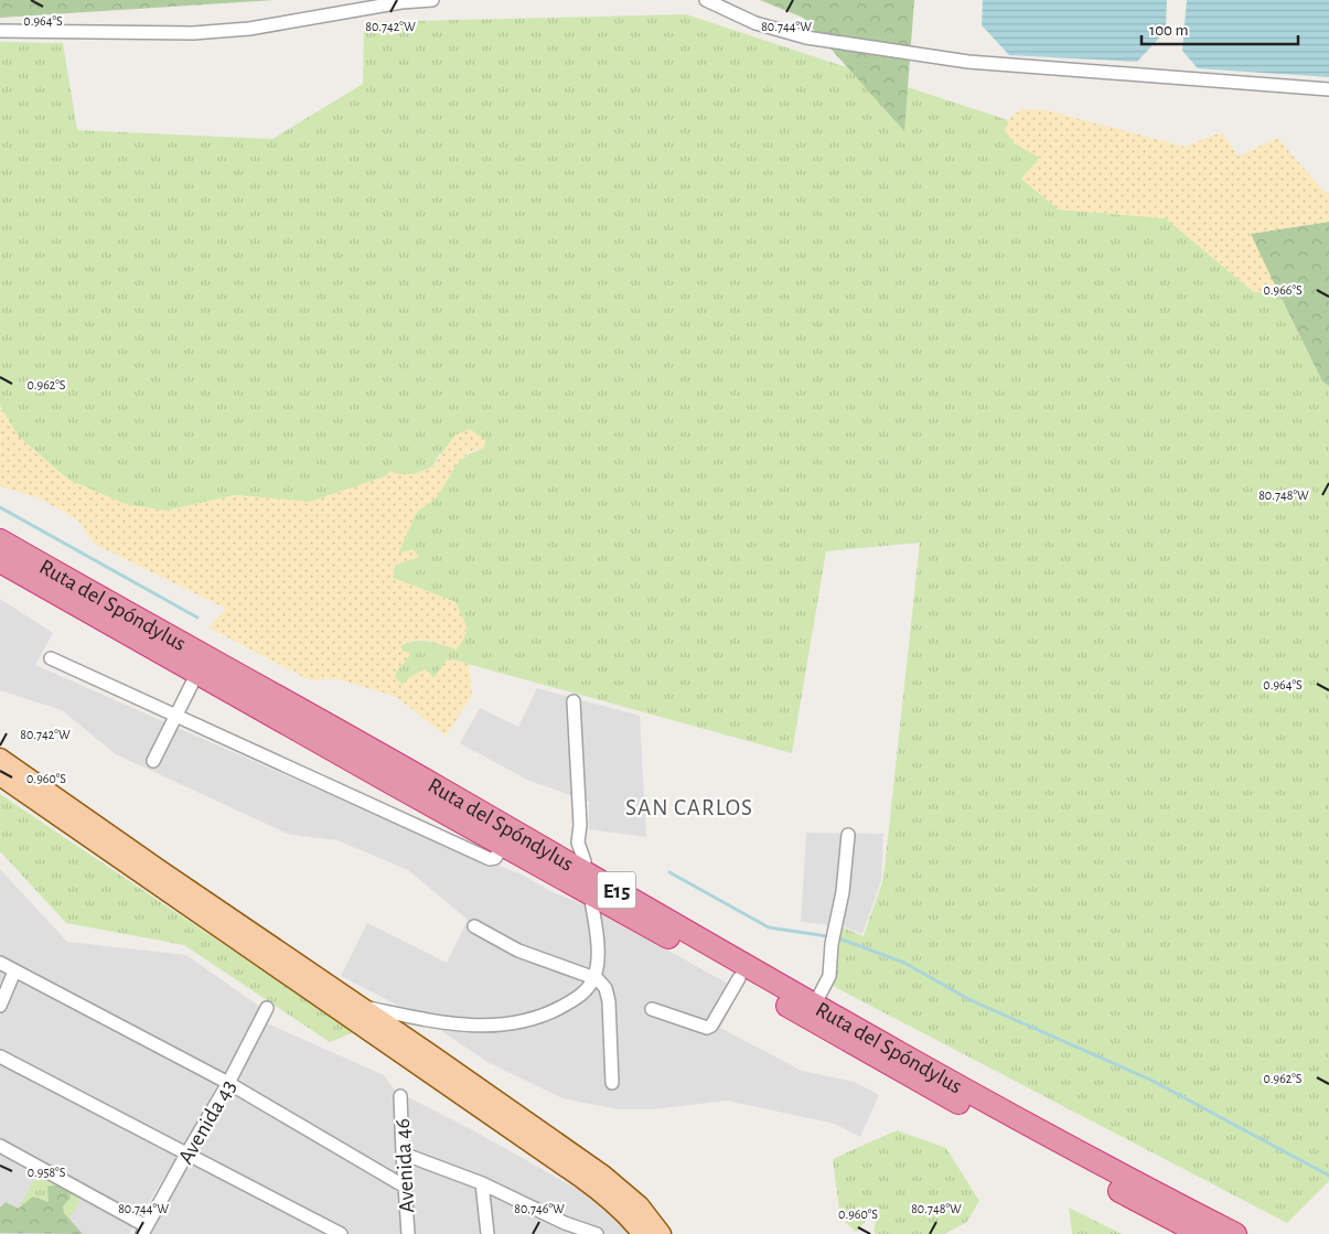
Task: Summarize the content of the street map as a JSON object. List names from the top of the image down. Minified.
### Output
{"streets":{"highway":["Ruta del Spóndylus","E15"],"street":["Avenida 43","Avenida 46"]},"districts":["SAN CARLOS"],"scale_bar":"100 m","coordinates":["0.964°S","80.742°W","80.744°W","0.966°S","0.962°S","80.748°W","0.960°S","0.958°S","80.746°W"]}
